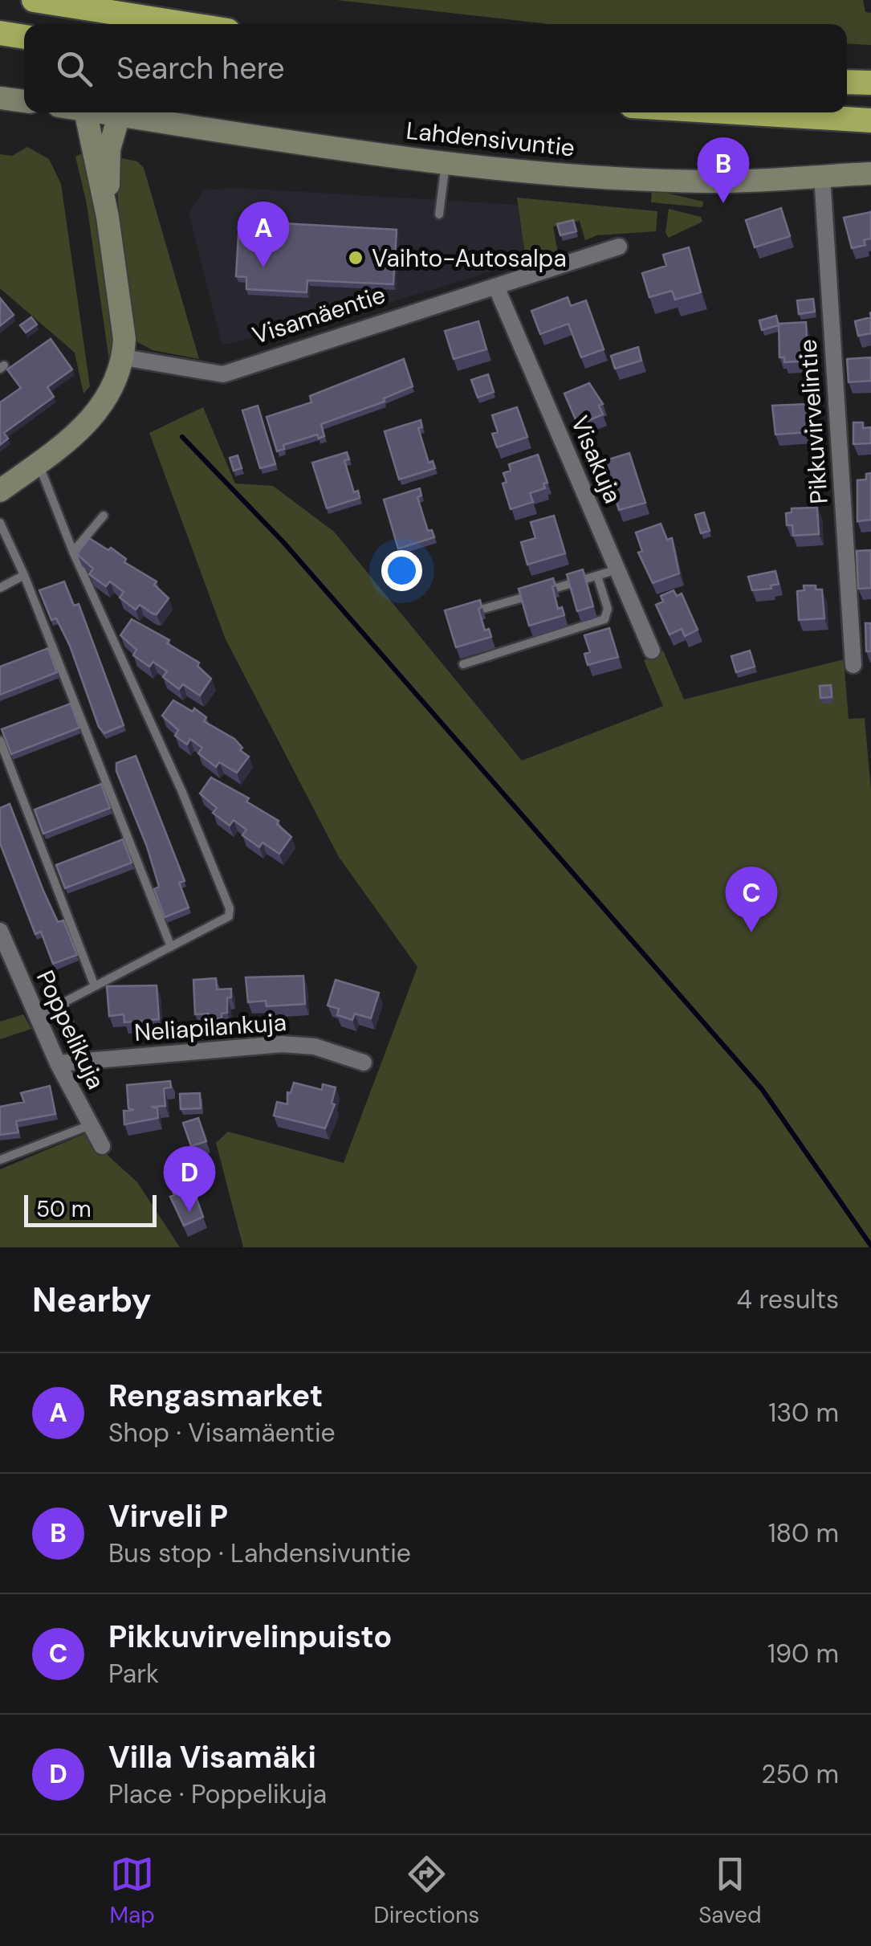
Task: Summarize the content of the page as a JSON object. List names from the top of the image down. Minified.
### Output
{"streets":{"main road":["Lahdensivuntie"],"street":["Visamäentie","Pikkuvirvelintie","Visakuja","Neliapilankuja","Poppelikuja"]},"crossings":[["Lahdensivuntie","Pikkuvirvelintie"],["Visamäentie","Visakuja"],["Neliapilankuja","Poppelikuja"]],"places":["Vaihto-Autosalpa"],"scale_bar":"50 m","page":{"search":"Search here","pins":["B","A","C","D"],"scale":"50 m","heading":["Nearby","4 results"],"list":[{"mark":"A","name":"Rengasmarket","note":"Shop · Visamäentie","value":"130 m"},{"mark":"B","name":"Virveli P","note":"Bus stop · Lahdensivuntie","value":"180 m"},{"mark":"C","name":"Pikkuvirvelinpuisto","note":"Park","value":"190 m"},{"mark":"D","name":"Villa Visamäki","note":"Place · Poppelikuja","value":"250 m"}],"nav":["Map","Directions","Saved"]}}
